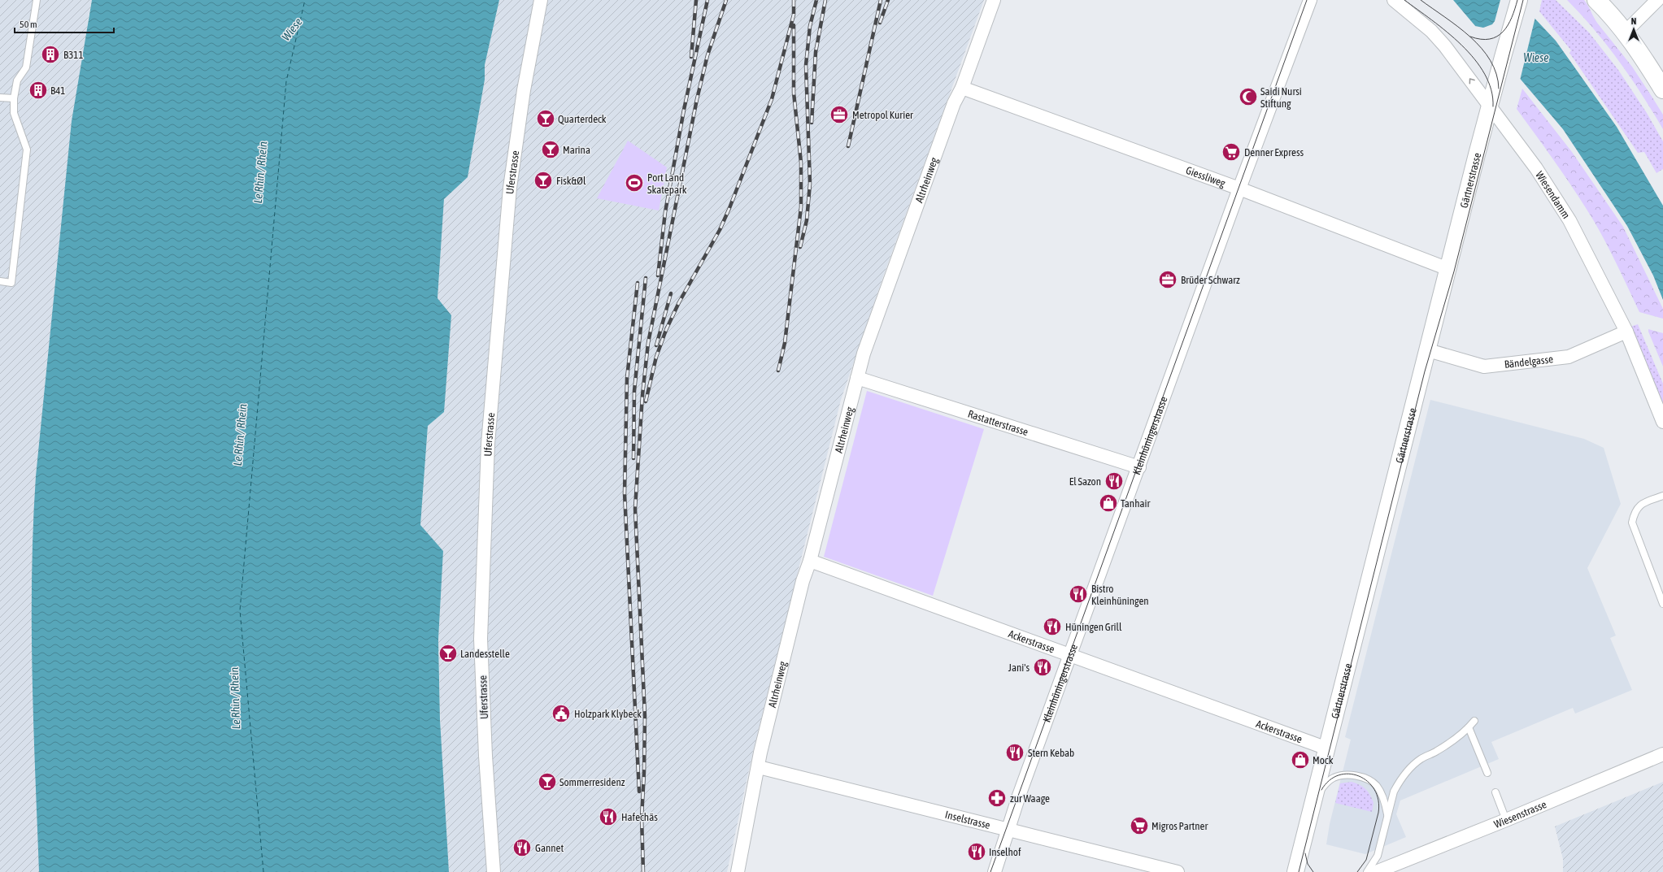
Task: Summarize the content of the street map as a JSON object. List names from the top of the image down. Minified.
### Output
{"streets":{"street":["Uferstrasse","Giessliweg","Altrheinweg","Gärtnerstrasse","Wiesendamm","Bändelgasse","Rastatterstrasse","Kleinhüningerstrasse","Ackerstrasse","Wiesenstrasse","Inselstrasse"]},"crossings":[["Giessliweg","Altrheinweg"],["Giessliweg","Gärtnerstrasse"],["Giessliweg","Kleinhüningerstrasse"],["Altrheinweg","Rastatterstrasse"],["Altrheinweg","Ackerstrasse"],["Altrheinweg","Inselstrasse"],["Gärtnerstrasse","Wiesendamm"],["Gärtnerstrasse","Bändelgasse"],["Gärtnerstrasse","Ackerstrasse"],["Wiesendamm","Bändelgasse"],["Rastatterstrasse","Kleinhüningerstrasse"],["Kleinhüningerstrasse","Ackerstrasse"],["Kleinhüningerstrasse","Inselstrasse"]],"water":["Wiese","Le Rhin / Rhein"],"places":{"building":["B311","B41"],"mosque":["Saidi Nursi Stiftung"],"office":["Metropol Kurier","Brüder Schwarz"],"bar":["Quarterdeck","Marina","Fisk&Øl","Landesstelle","Sommerresidenz"],"supermarket":["Denner Express","Migros Partner"],"sports":["Port Land Skatepark"],"restaurant":["El Sazon","Bistro Kleinhüningen","Hüningen Grill","Jani's","Stern Kebab","Hafechäs","Gannet","Inselhof"],"shop":["Tanhair","Mock"],"public building":["Holzpark Klybeck"],"pharmacy":["zur Waage"]},"scale_bar":"50 m","north":"top"}
